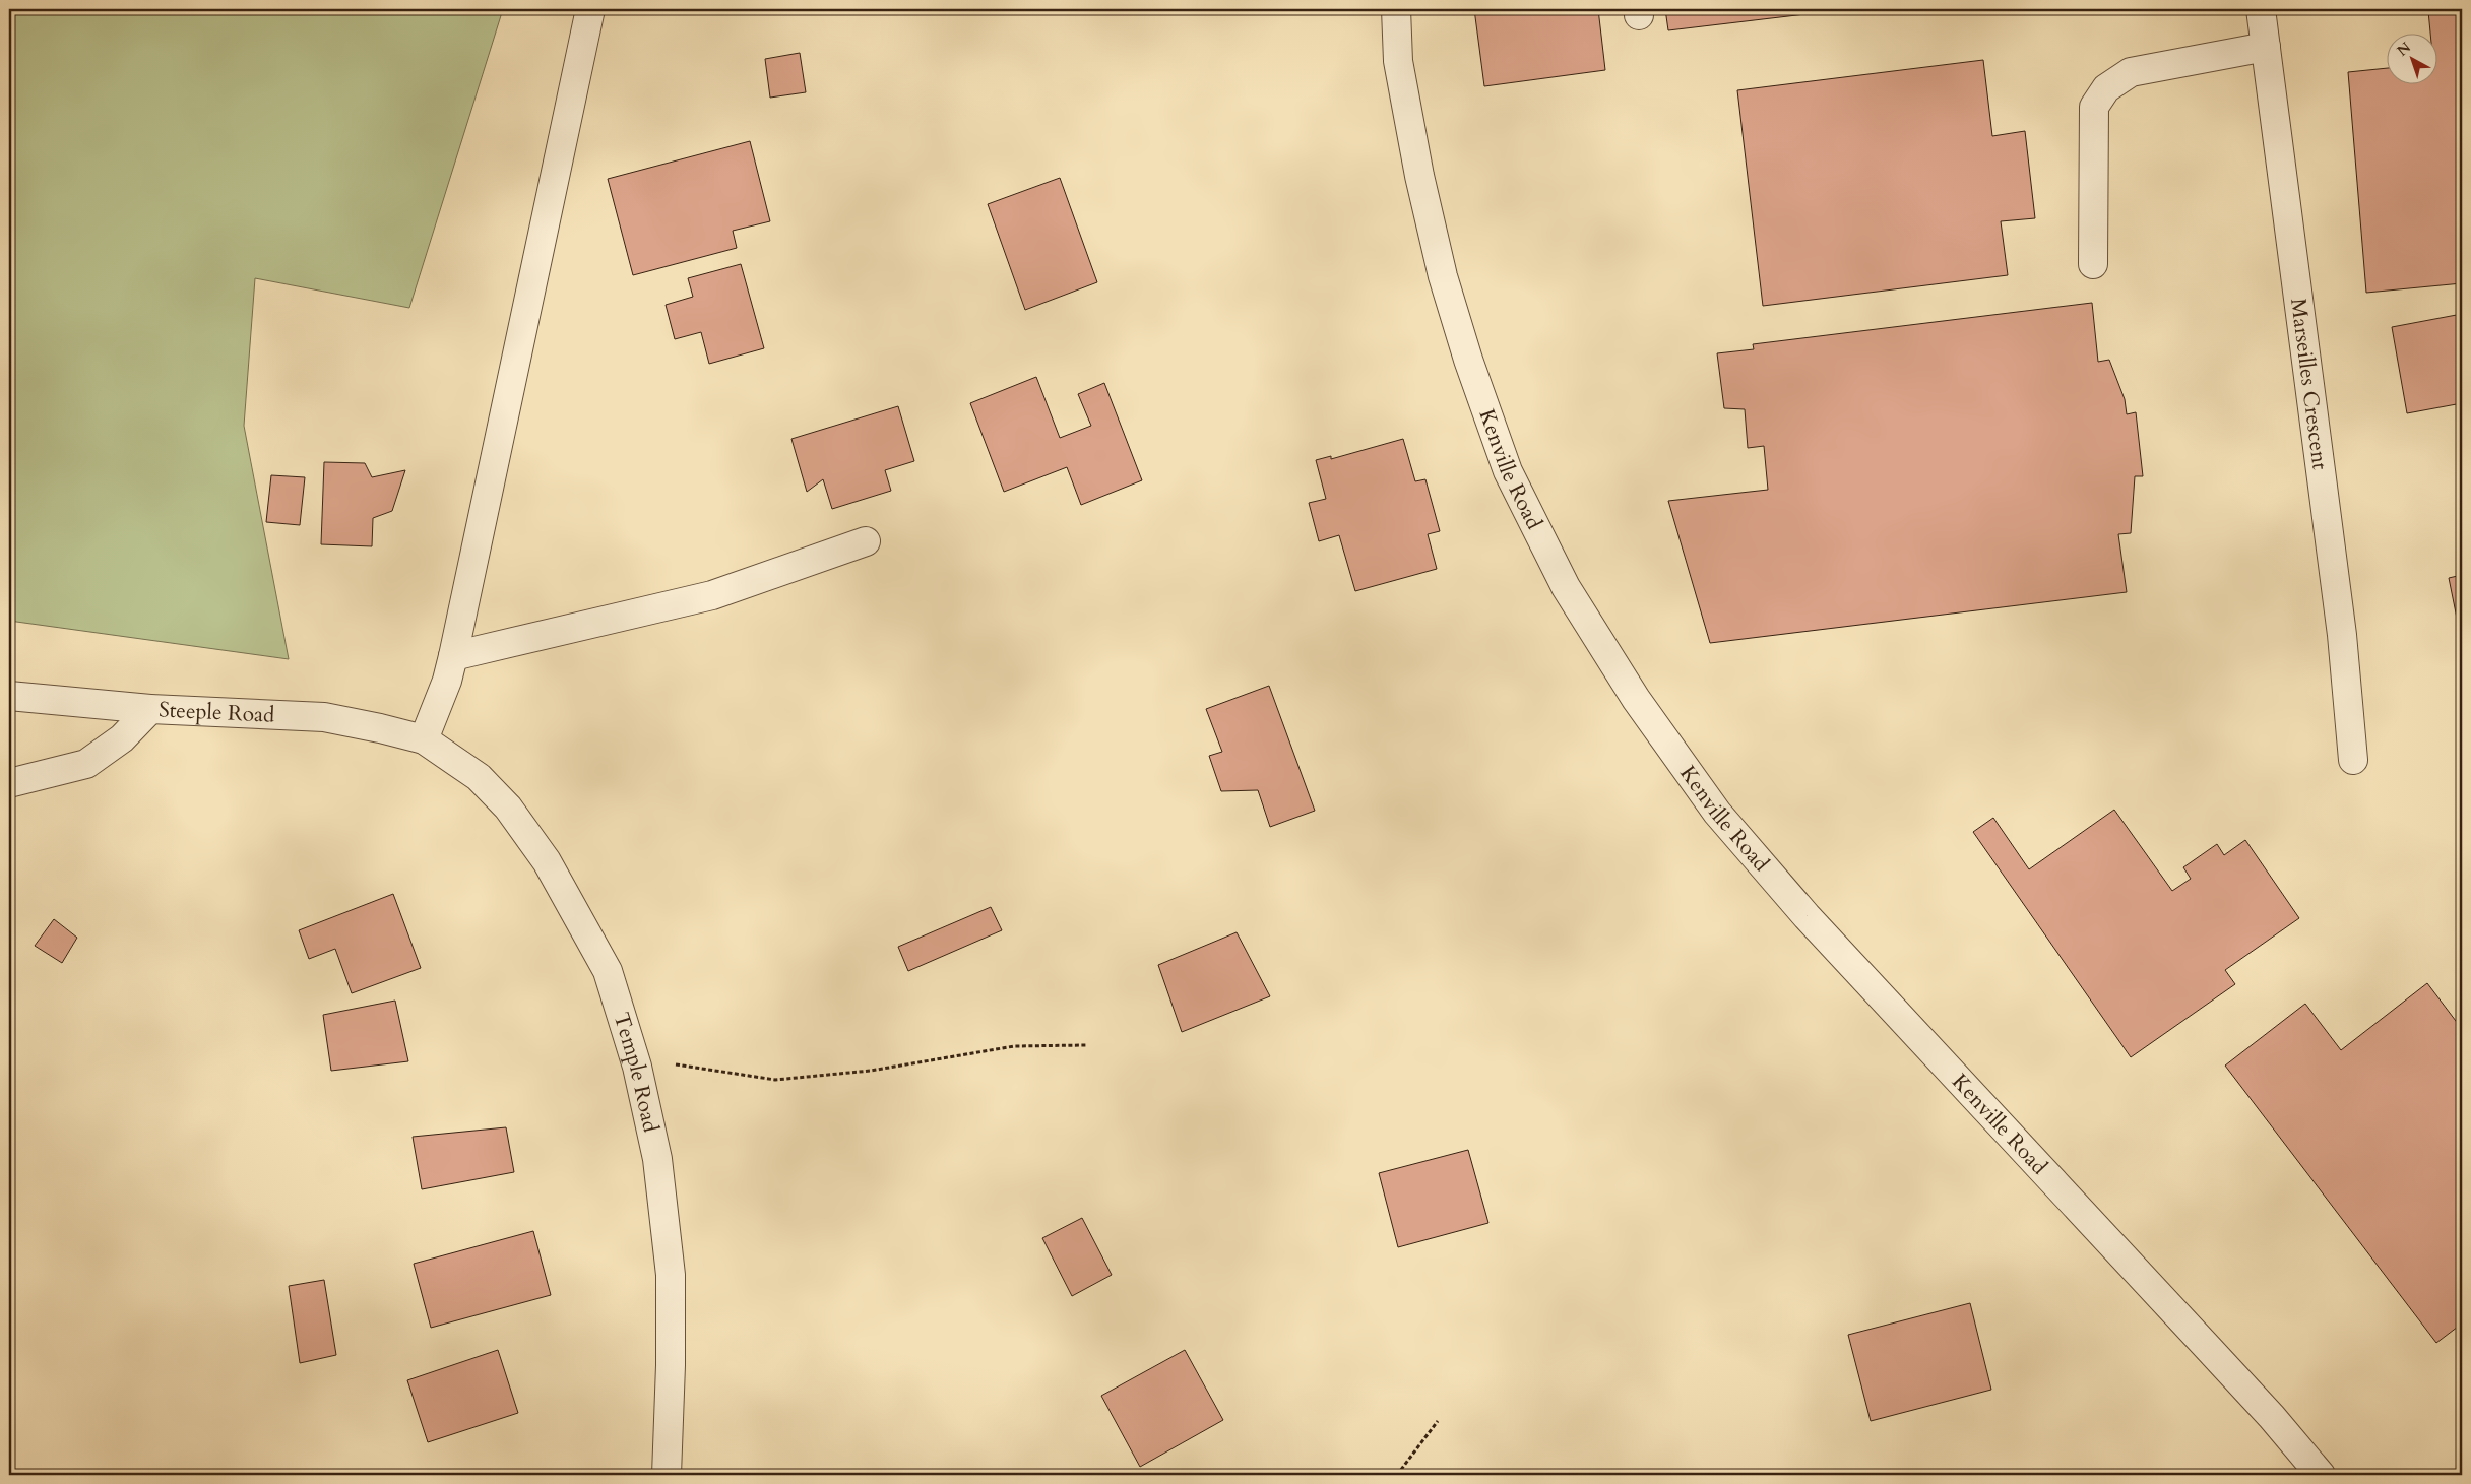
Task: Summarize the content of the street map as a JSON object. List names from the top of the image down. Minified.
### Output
{"streets":{"street":["Marseilles Crescent","Kenville Road","Steeple Road","Temple Road"]},"crossings":[["Steeple Road","Temple Road"]],"north":"top left"}
